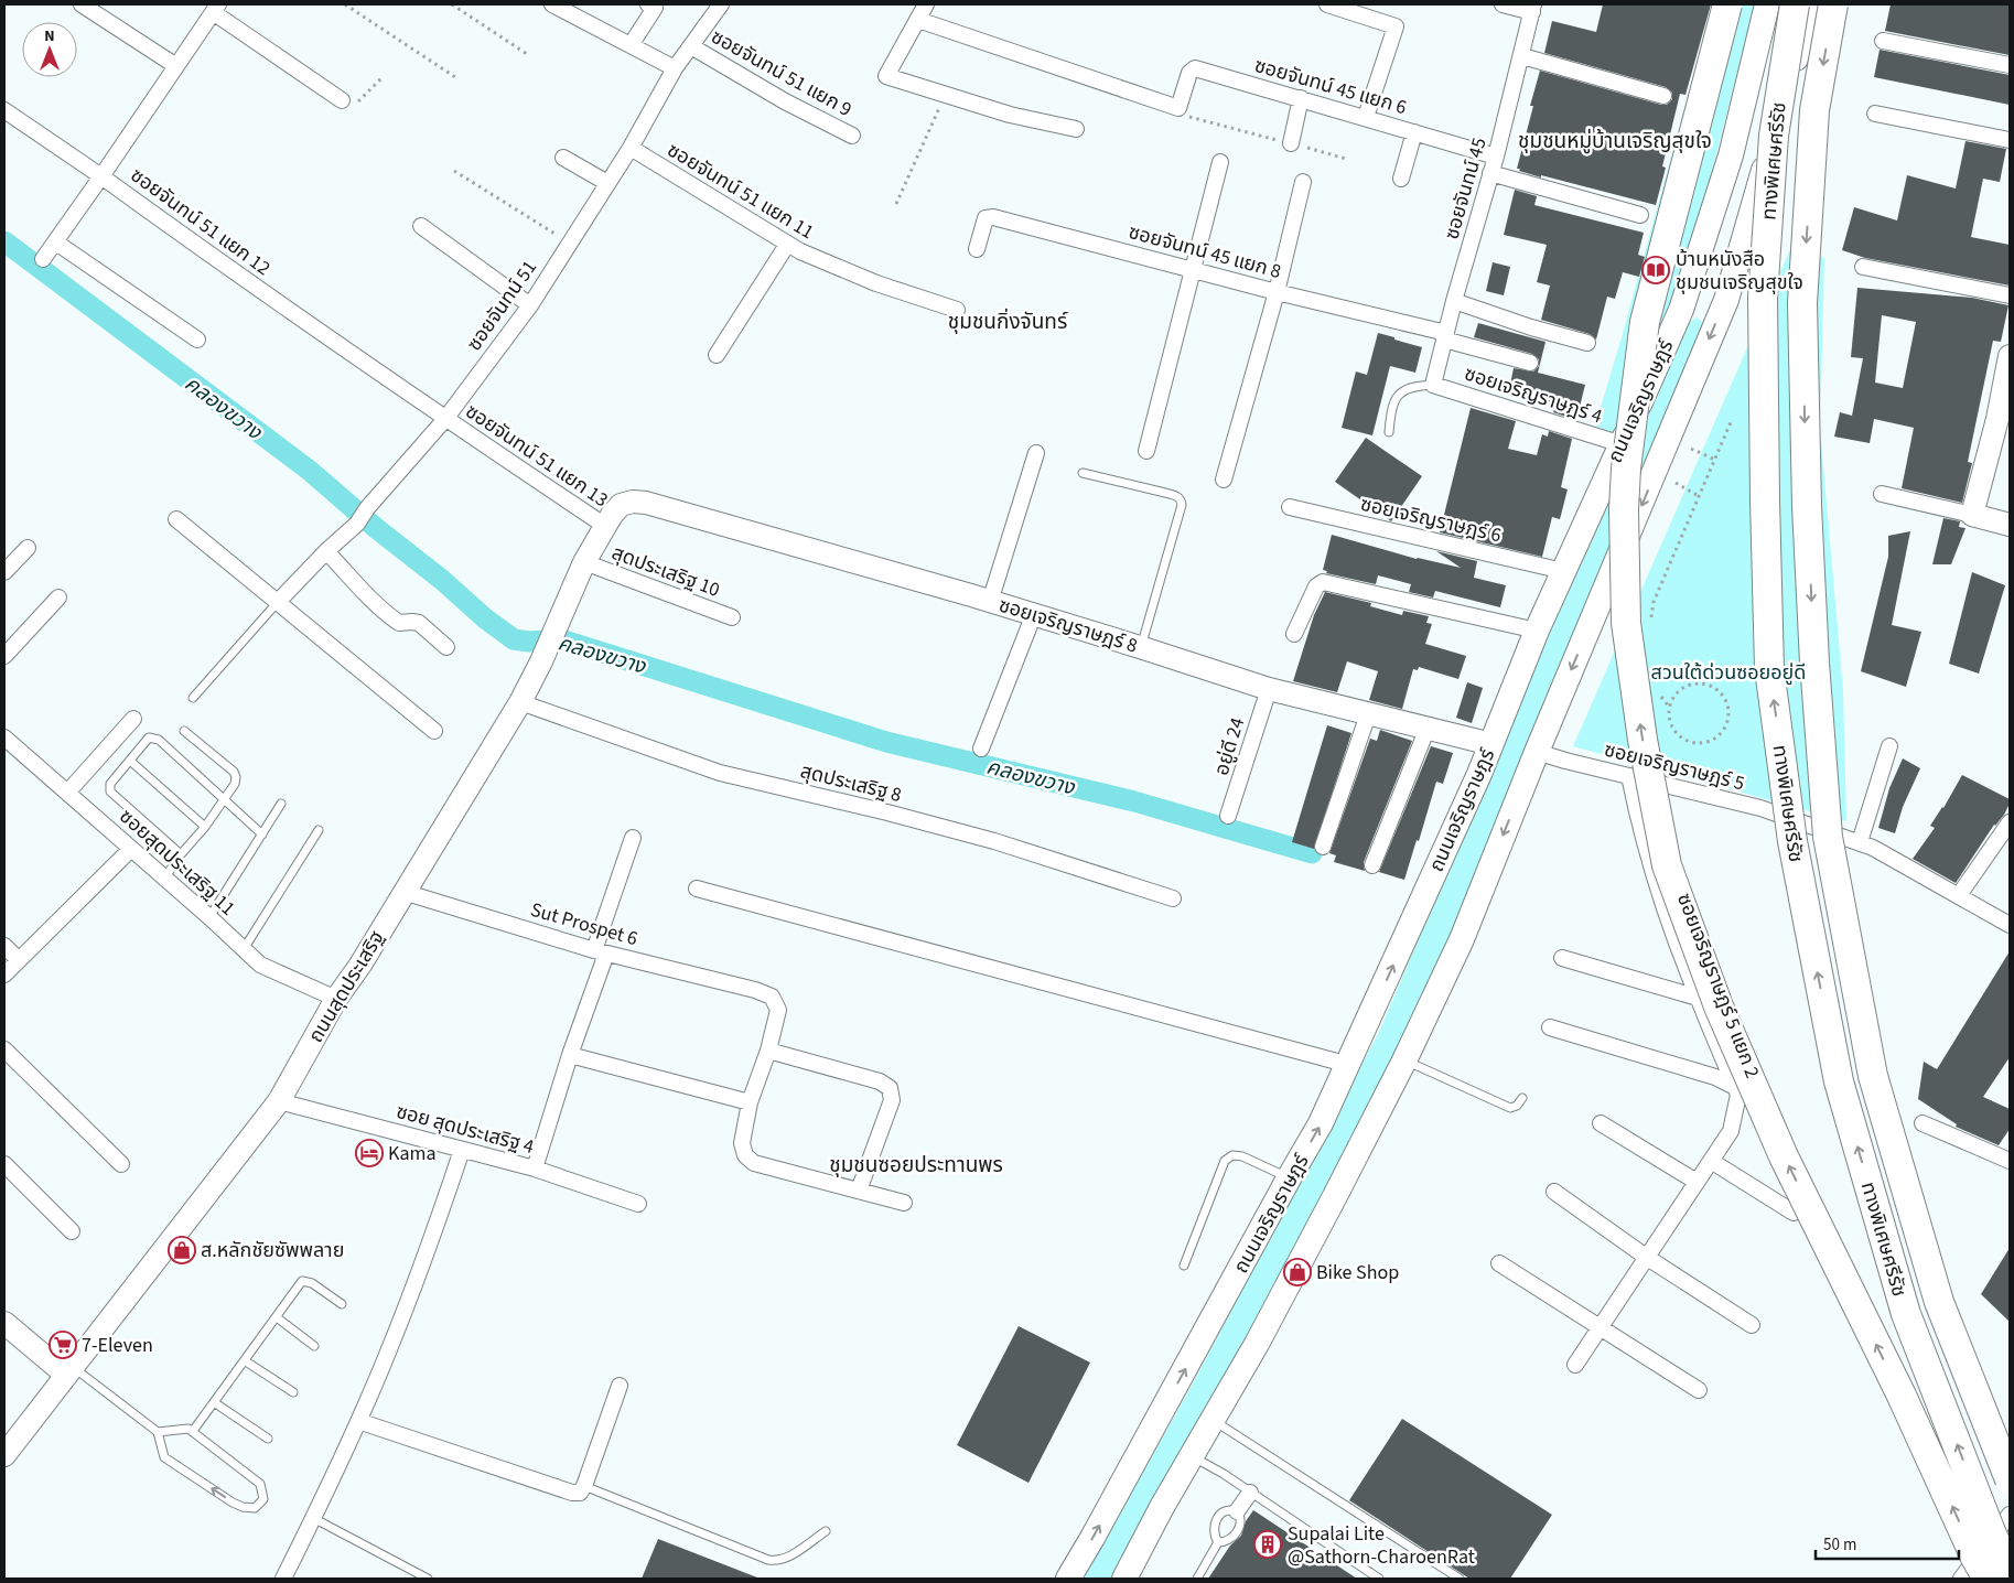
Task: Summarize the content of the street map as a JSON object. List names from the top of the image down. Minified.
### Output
{"streets":{"highway":["ทางพิเศษศรีรัช"],"main road":["ถนนเจริญราษฎร์"],"street":["ซอยจันทน์ 51 แยก 9","ซอยจันทน์ 45 แยก 6","ซอยจันทน์ 45","ซอยจันทน์ 51 แยก 11","ซอยจันทน์ 51 แยก 12","ซอยจันทน์ 45 แยก 8","ซอยจันทน์ 51","ซอยเจริญราษฎร์ 4","ซอยจันทน์ 51 แยก 13","ซอยเจริญราษฎร์ 6","สุดประเสริฐ 10","ซอยเจริญราษฎร์ 8","อยู่ดี 24","ซอยเจริญราษฎร์ 5","สุดประเสริฐ 8","ซอยสุดประเสริฐ 11","Sut Prospet 6","ซอยเจริญราษฎร์ 5 แยก 2","ถนนสุดประเสริฐ","ซอย สุดประเสริฐ 4"]},"crossings":[["ซอยจันทน์ 51 แยก 9","ซอยจันทน์ 51"],["ซอยจันทน์ 45 แยก 6","ซอยจันทน์ 45"],["ซอยจันทน์ 45","ซอยจันทน์ 45 แยก 8"],["ซอยจันทน์ 45","ซอยเจริญราษฎร์ 4"],["ซอยจันทน์ 51 แยก 11","ซอยจันทน์ 51"],["ซอยจันทน์ 51 แยก 12","ซอยจันทน์ 51"],["ซอยจันทน์ 51 แยก 12","ซอยจันทน์ 51 แยก 13"],["ซอยจันทน์ 51","ซอยจันทน์ 51 แยก 13"],["ซอยเจริญราษฎร์ 4","ถนนเจริญราษฎร์"],["ถนนเจริญราษฎร์","ซอยเจริญราษฎร์ 6"],["ถนนเจริญราษฎร์","ซอยเจริญราษฎร์ 8"],["ถนนเจริญราษฎร์","ซอยเจริญราษฎร์ 5"],["ซอยจันทน์ 51 แยก 13","ถนนสุดประเสริฐ"],["สุดประเสริฐ 10","ถนนสุดประเสริฐ"],["ซอยเจริญราษฎร์ 8","อยู่ดี 24"],["ซอยเจริญราษฎร์ 8","ถนนสุดประเสริฐ"],["ซอยเจริญราษฎร์ 5","ซอยเจริญราษฎร์ 5 แยก 2"],["สุดประเสริฐ 8","ถนนสุดประเสริฐ"],["ซอยสุดประเสริฐ 11","ถนนสุดประเสริฐ"],["Sut Prospet 6","ถนนสุดประเสริฐ"],["ถนนสุดประเสริฐ","ซอย สุดประเสริฐ 4"]],"districts":["ชุมชนหมู่บ้านเจริญสุขใจ","ชุมชนกิ่งจันทร์","ชุมชนซอยประทานพร"],"water":["คลองขวาง"],"parks":["สวนใต้ด่วนซอยอยู่ดี"],"places":{"library":["บ้านหนังสือ ชุมชนเจริญสุขใจ"],"hotel":["Kama"],"shop":["ส.หลักชัยซัพพลาย","Bike Shop"],"supermarket":["7-Eleven"],"building":["Supalai Lite @Sathorn-CharoenRat"]},"scale_bar":"50 m","north":"top"}
